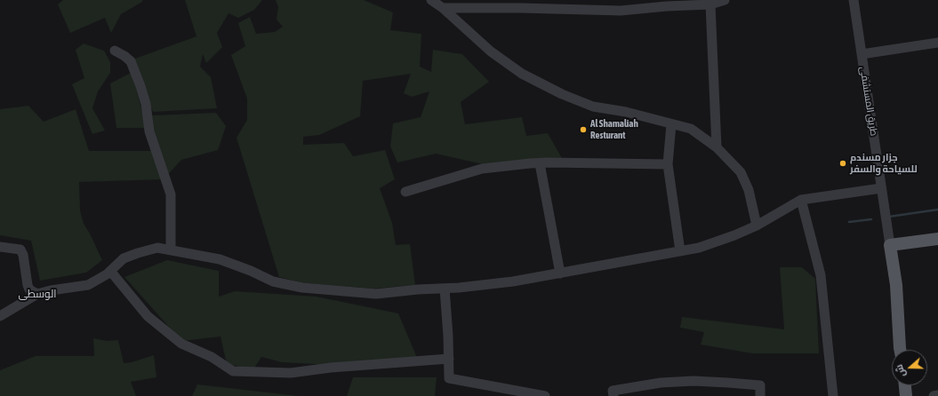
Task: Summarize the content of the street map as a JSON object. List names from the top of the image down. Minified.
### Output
{"streets":{"street":["طريق المستشفى"]},"districts":["الوسطى"],"places":["Al Shamaliah Resturant","جزار مسندم للسياحة والسفر"],"north":"left"}
